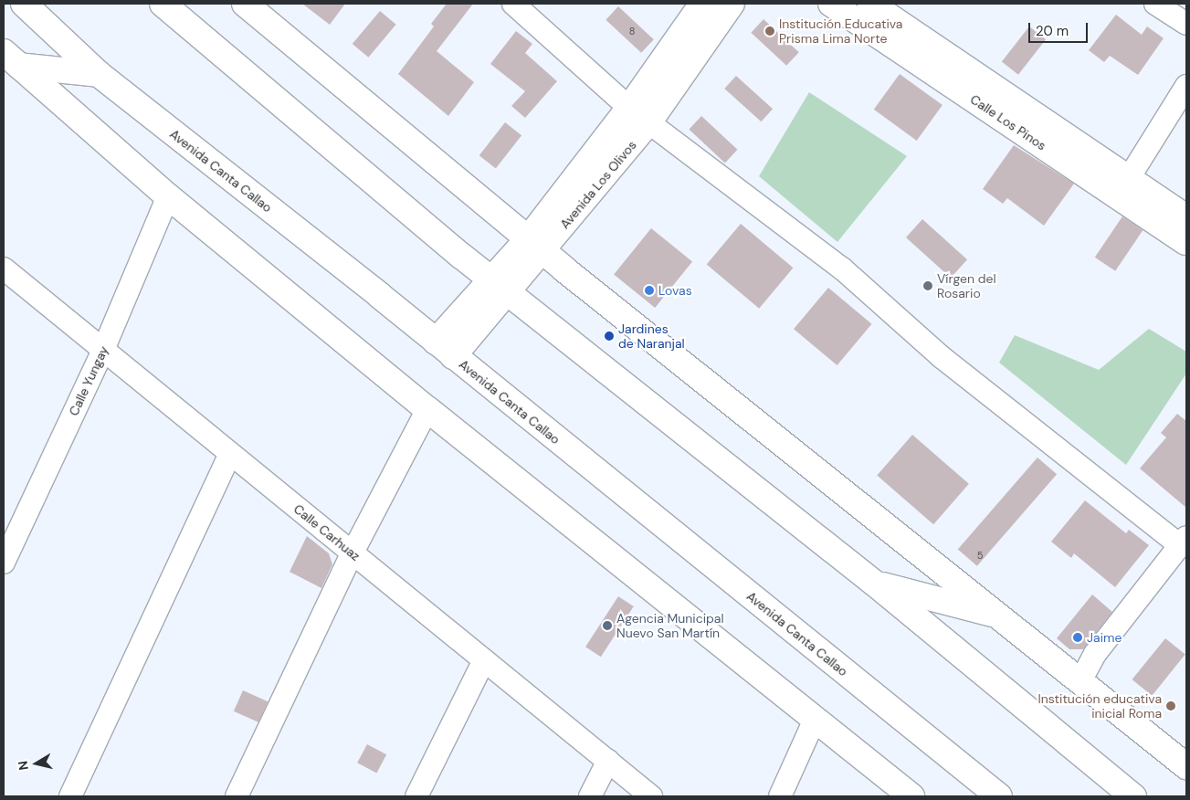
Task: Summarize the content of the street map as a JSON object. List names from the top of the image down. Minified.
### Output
{"streets":{"main road":["Calle Los Pinos","Avenida Canta Callao","Avenida Los Olivos"],"street":["Calle Yungay","Calle Carhuaz"]},"crossings":[["Avenida Canta Callao","Avenida Los Olivos"],["Calle Yungay","Calle Carhuaz"]],"places":["Institución Educativa Prisma Lima Norte","Vírgen del Rosario","Lovas","Jardines de Naranjal","Agencia Municipal Nuevo San Martín","Jaime","Institución educativa inicial Roma"],"house_numbers":["8","5"],"scale_bar":"20 m","north":"left"}
